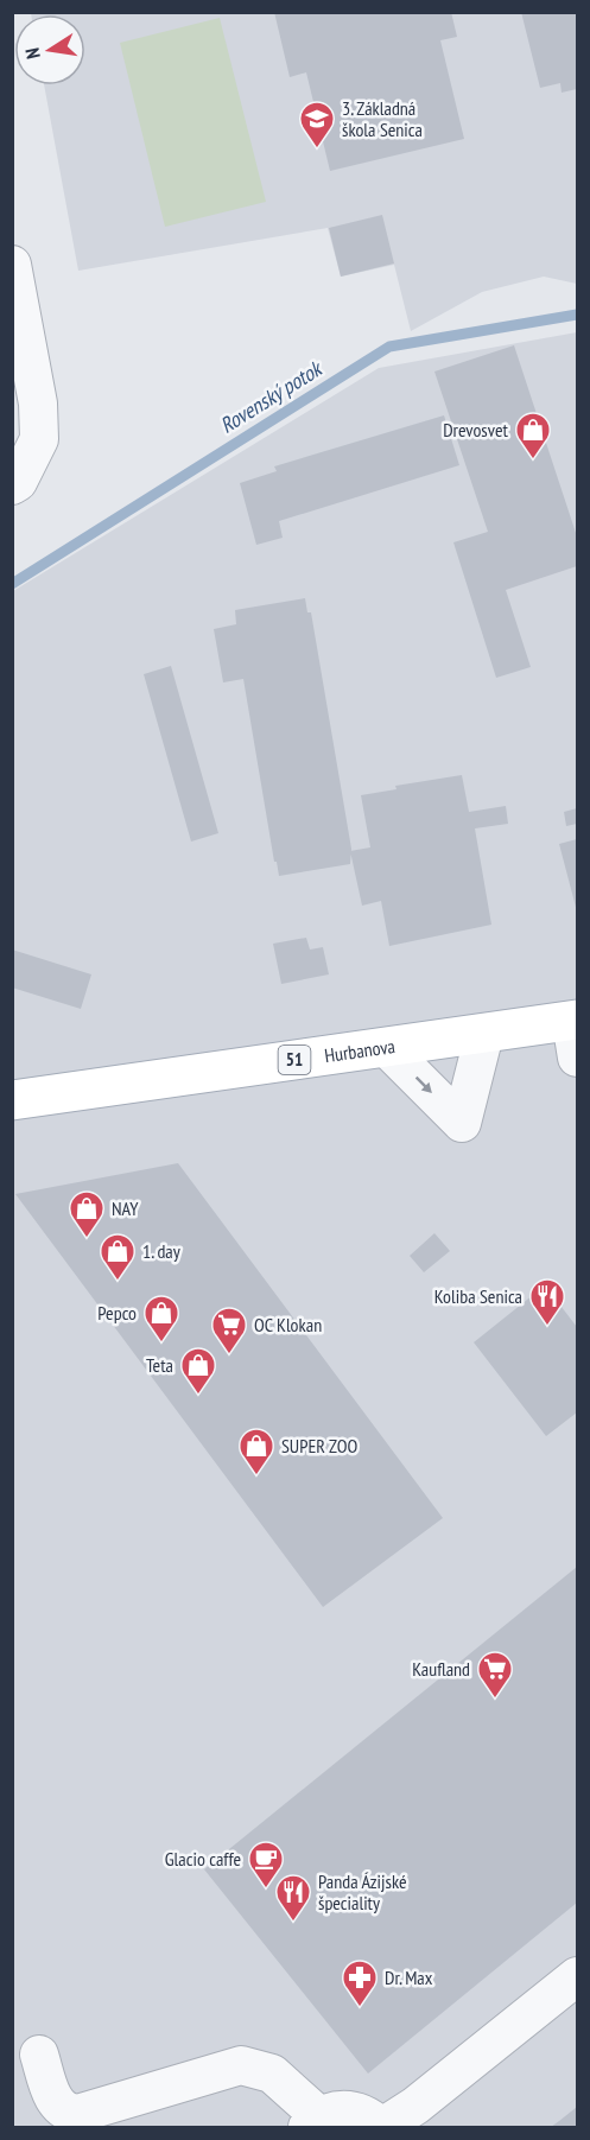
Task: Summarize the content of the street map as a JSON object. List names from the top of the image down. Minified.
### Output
{"streets":{"main road":["Hurbanova","51"]},"water":["Rovenský potok"],"places":{"school or university":["3. Základná škola Senica"],"shop":["Drevosvet","NAY","1. day","Pepco","Teta","SUPER ZOO"],"restaurant":["Koliba Senica","Panda Ázijské špeciality"],"supermarket":["OC Klokan","Kaufland"],"cafe":["Glacio caffe"],"pharmacy":["Dr. Max"]},"north":"left"}
